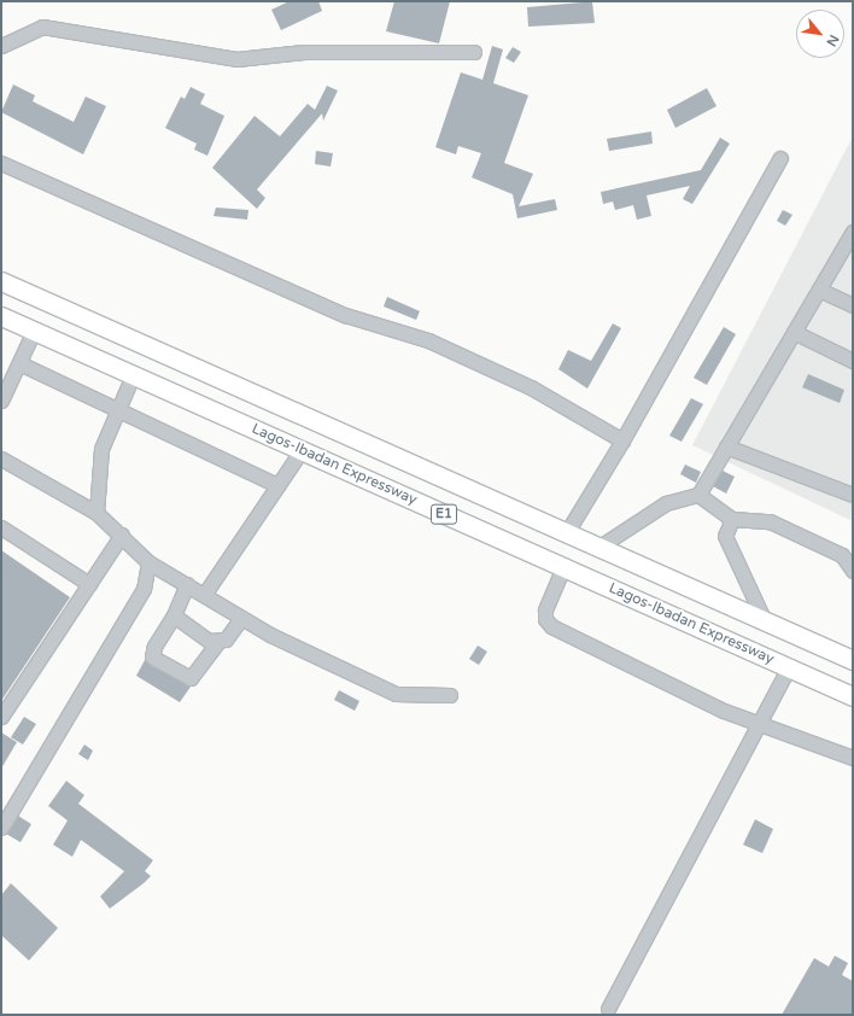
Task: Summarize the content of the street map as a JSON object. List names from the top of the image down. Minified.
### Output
{"streets":{"highway":["Lagos-Ibadan Expressway","E1"]},"north":"bottom right"}
